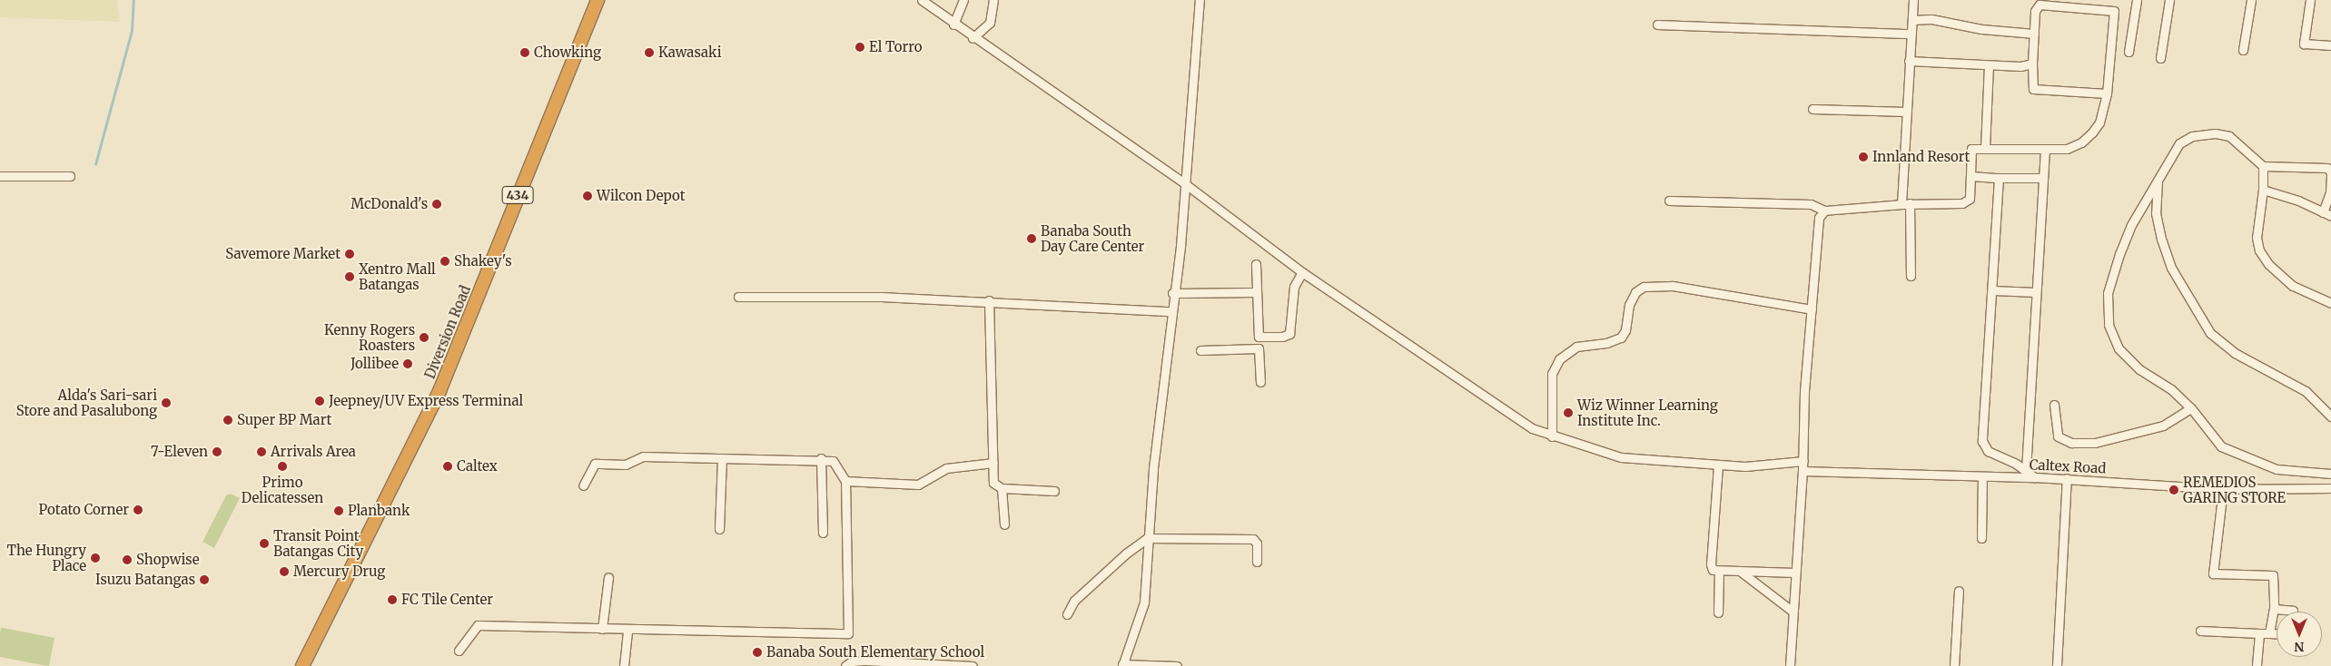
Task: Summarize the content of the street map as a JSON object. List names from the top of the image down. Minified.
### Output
{"streets":{"highway":["434","Diversion Road"],"street":["Caltex Road"]},"places":["El Torro","Chowking","Kawasaki","Innland Resort","Wilcon Depot","McDonald's","Banaba South Day Care Center","Savemore Market","Shakey's","Xentro Mall Batangas","Kenny Rogers Roasters","Jollibee","Jeepney/UV Express Terminal","Alda's Sari-sari Store and Pasalubong","Wiz Winner Learning Institute Inc.","Super BP Mart","7-Eleven","Arrivals Area","Primo Delicatessen","Caltex","REMEDIOS GARING STORE","Potato Corner","Planbank","Transit Point Batangas City","The Hungry Place","Shopwise","Mercury Drug","Isuzu Batangas","FC Tile Center","Banaba South Elementary School"],"north":"bottom"}
